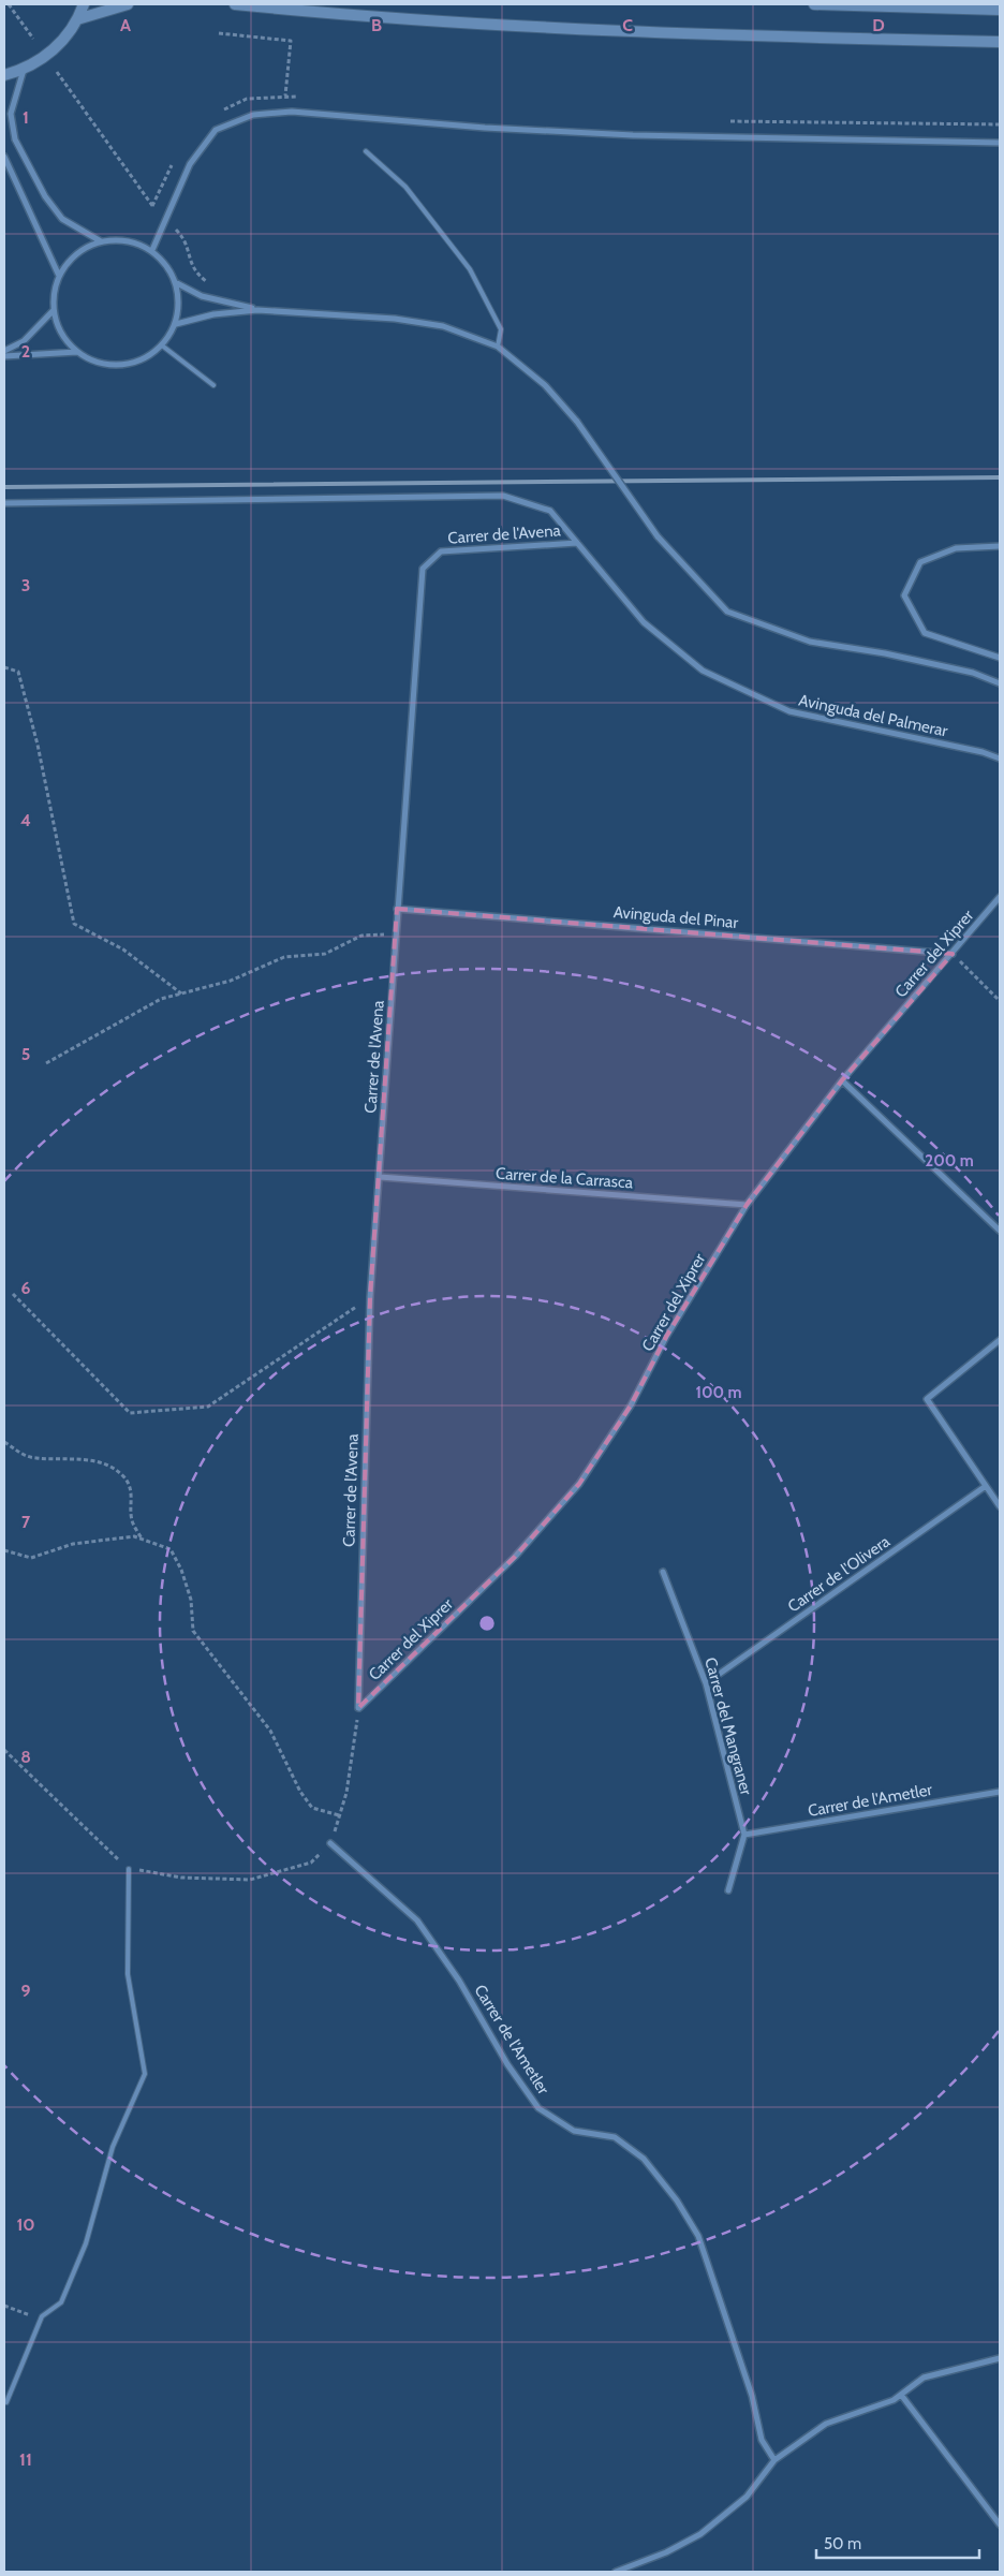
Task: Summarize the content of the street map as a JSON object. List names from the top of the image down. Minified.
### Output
{"streets":{"street":["Carrer de l'Avena","Avinguda del Palmerar","Avinguda del Pinar","Carrer del Xiprer","Carrer de la Carrasca","Carrer de l'Olivera","Carrer del Mangraner","Carrer de l'Ametler"]},"crossings":[["Carrer de l'Avena","Avinguda del Palmerar"],["Carrer de l'Avena","Avinguda del Pinar"],["Carrer de l'Avena","Carrer del Xiprer"],["Carrer de l'Avena","Carrer de la Carrasca"],["Avinguda del Pinar","Carrer del Xiprer"],["Carrer del Xiprer","Carrer de la Carrasca"],["Carrer de l'Olivera","Carrer del Mangraner"],["Carrer del Mangraner","Carrer de l'Ametler"]],"scale_bar":"50 m","grid":{"columns":["A","B","C","D"],"rows":["1","2","3","4","5","6","7","8","9","10","11"]},"rings":["200 m","100 m"]}
